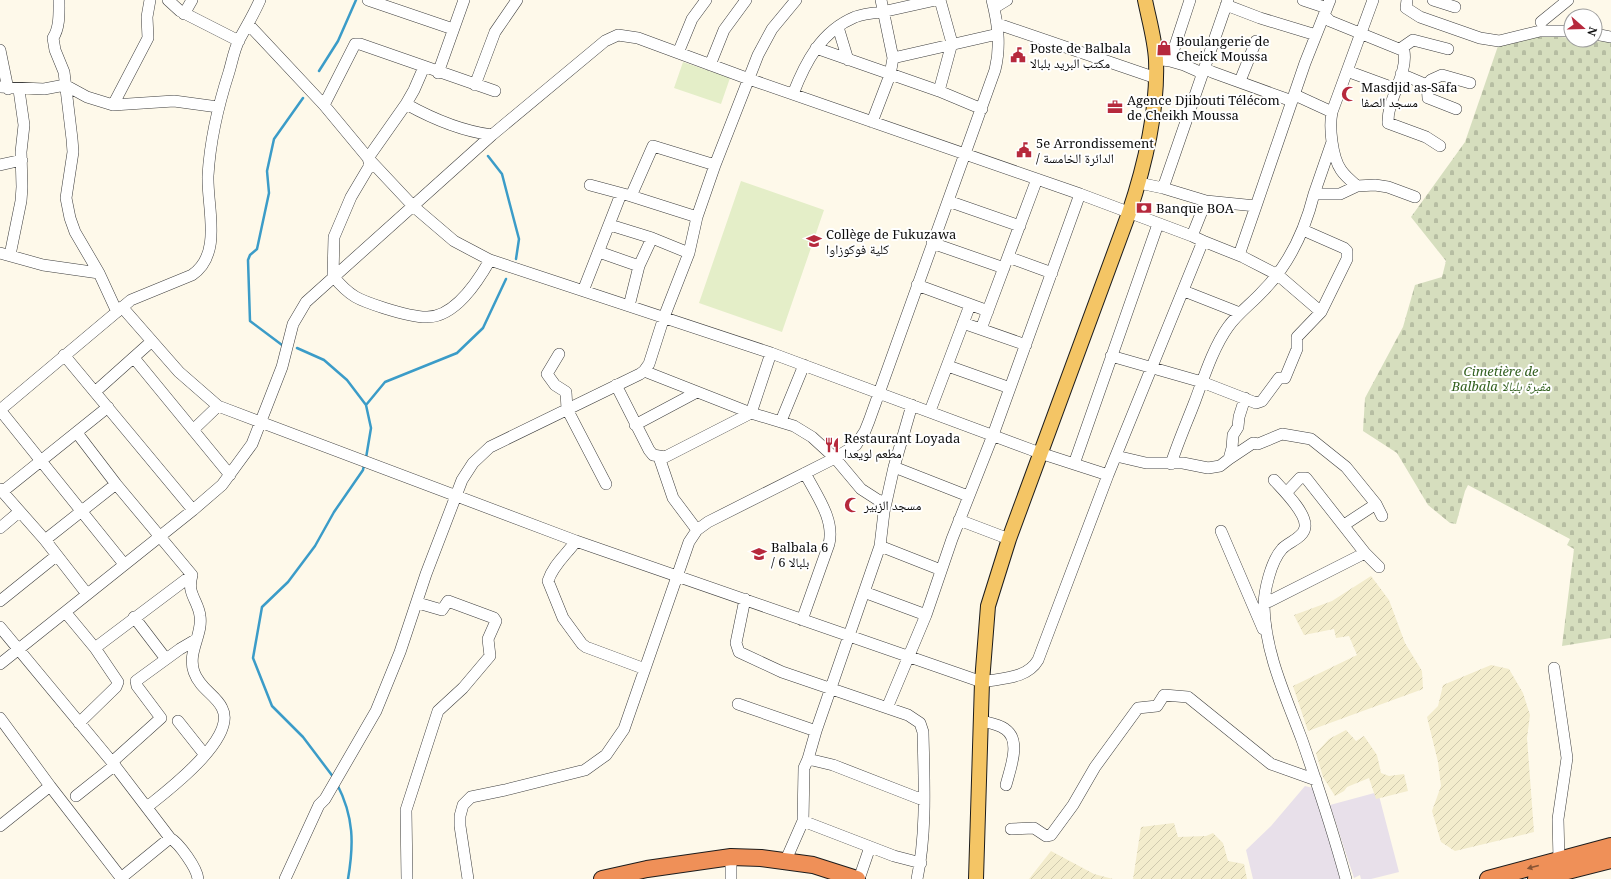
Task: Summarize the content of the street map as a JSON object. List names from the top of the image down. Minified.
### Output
{"parks":["Cimetière de Balbala مقبرة بلبالا"],"places":{"shop":["Boulangerie de Cheick Moussa"],"public building":["Poste de Balbala مكتب البريد بلبالا","5e Arrondissement / الدائرة الخامسة"],"mosque":["Masdjid as-Safa مسجد الصفا","مسجد الزبير"],"office":["Agence Djibouti Télécom de Cheikh Moussa"],"bank":["Banque BOA"],"school or university":["Collège de Fukuzawa كلية فوكوزاوا","Balbala 6 / بلبالا 6"],"restaurant":["Restaurant Loyada مطعم لويعدا"]},"north":"right"}
